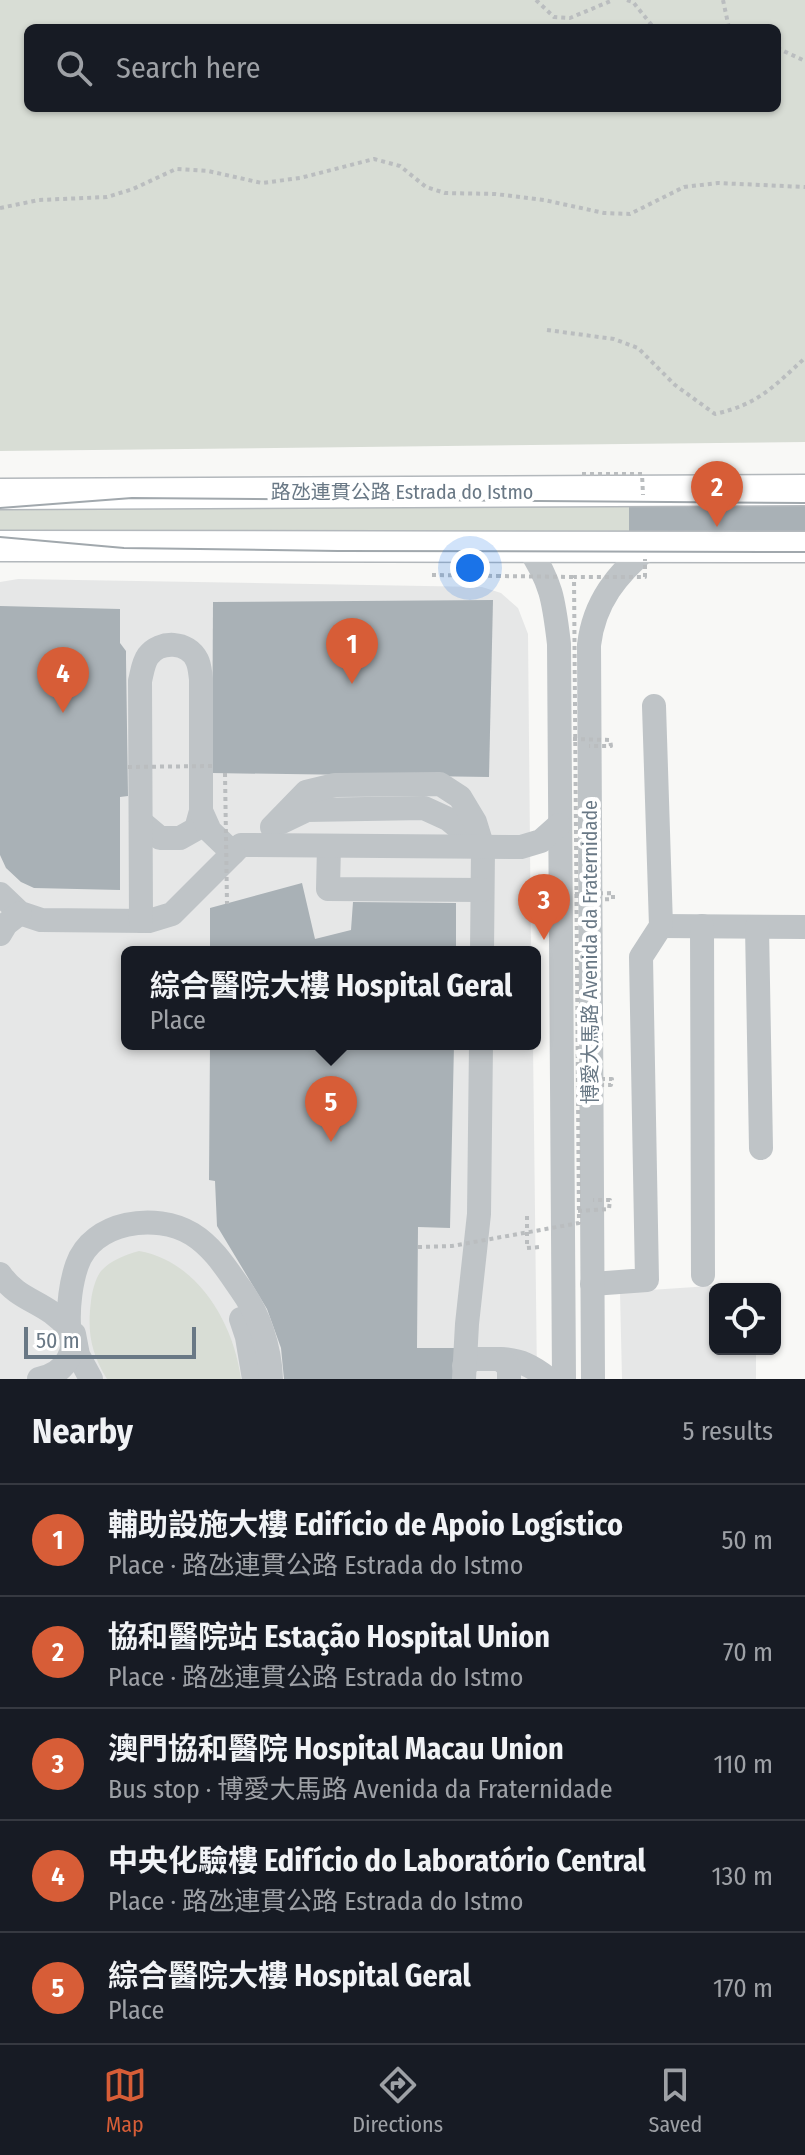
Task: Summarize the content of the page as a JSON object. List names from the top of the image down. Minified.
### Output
{"streets":{"main road":["路氹連貫公路 Estrada do Istmo"],"street":["博愛大馬路 Avenida da Fraternidade"]},"scale_bar":"50 m","page":{"search":"Search here","pins":["2","1","4","3","5"],"popup":["綜合醫院大樓 Hospital Geral","Place"],"scale":"50 m","heading":["Nearby","5 results"],"list":[{"mark":"1","name":"輔助設施大樓 Edifício de Apoio Logístico","note":"Place · 路氹連貫公路 Estrada do Istmo","value":"50 m"},{"mark":"2","name":"協和醫院站 Estação Hospital Union","note":"Place · 路氹連貫公路 Estrada do Istmo","value":"70 m"},{"mark":"3","name":"澳門協和醫院 Hospital Macau Union","note":"Bus stop · 博愛大馬路 Avenida da Fraternidade","value":"110 m"},{"mark":"4","name":"中央化驗樓 Edifício do Laboratório Central","note":"Place · 路氹連貫公路 Estrada do Istmo","value":"130 m"},{"mark":"5","name":"綜合醫院大樓 Hospital Geral","note":"Place","value":"170 m"}],"nav":["Map","Directions","Saved"]}}
